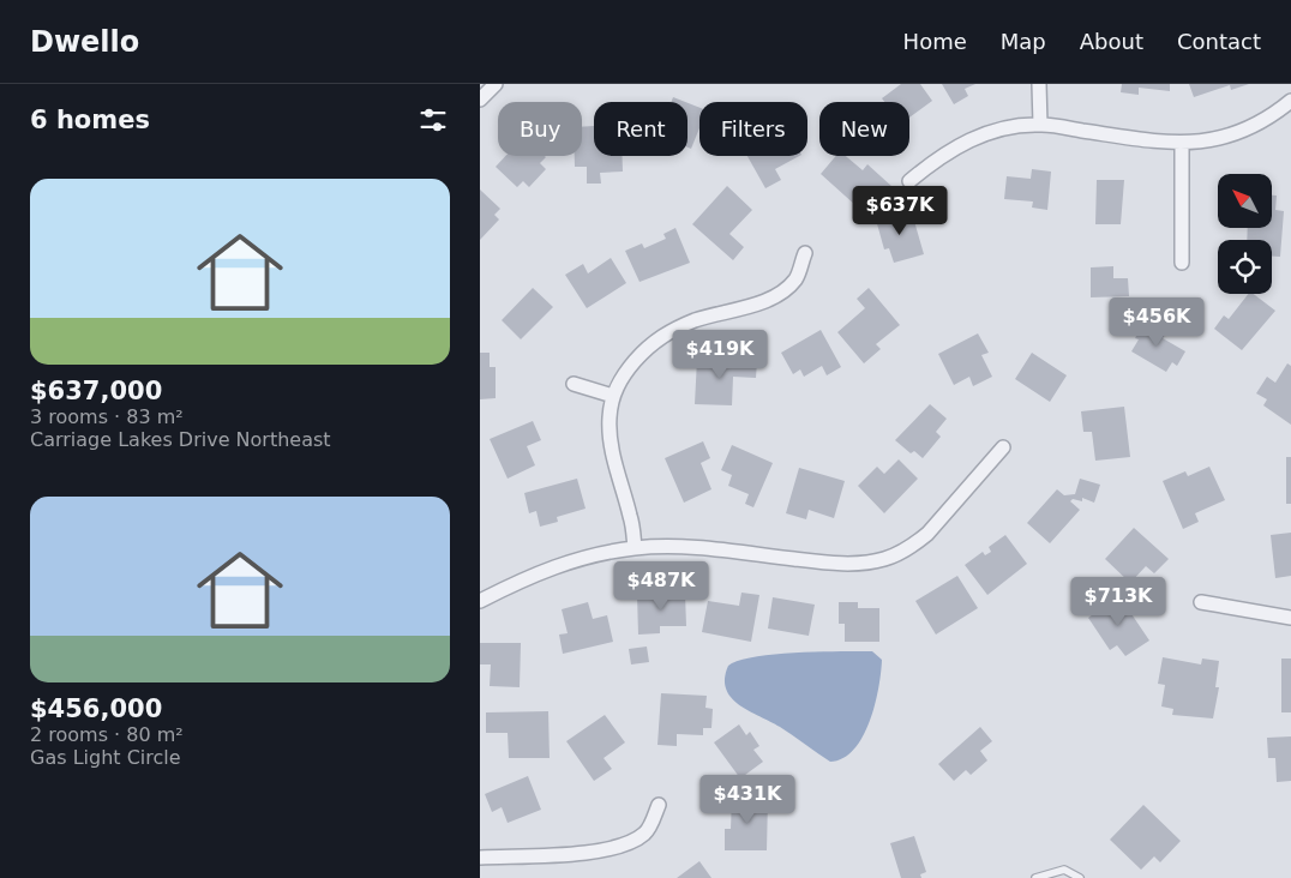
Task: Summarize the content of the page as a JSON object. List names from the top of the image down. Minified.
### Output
{"north":"top left","page":{"header":"Dwello","nav":["Home","Map","About","Contact"],"heading":"6 homes","chip":["Buy","Rent","Filters","New"],"list":[{"name":"$637,000","note":"3 rooms · 83 m² · Carriage Lakes Drive Northeast"},{"name":"$456,000","note":"2 rooms · 80 m² · Gas Light Circle"}],"price":["$637K","$456K","$419K","$487K","$713K","$431K"]}}
